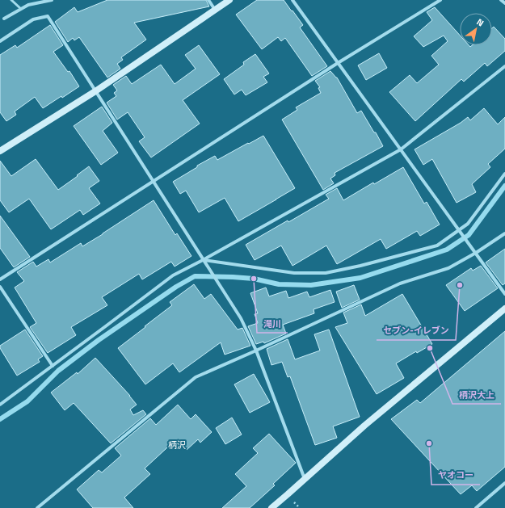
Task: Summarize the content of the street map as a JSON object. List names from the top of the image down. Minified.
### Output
{"districts":["柄沢"],"places":["滝川","セブン-イレブン","柄沢大上","ヤオコー"],"north":"top right"}
